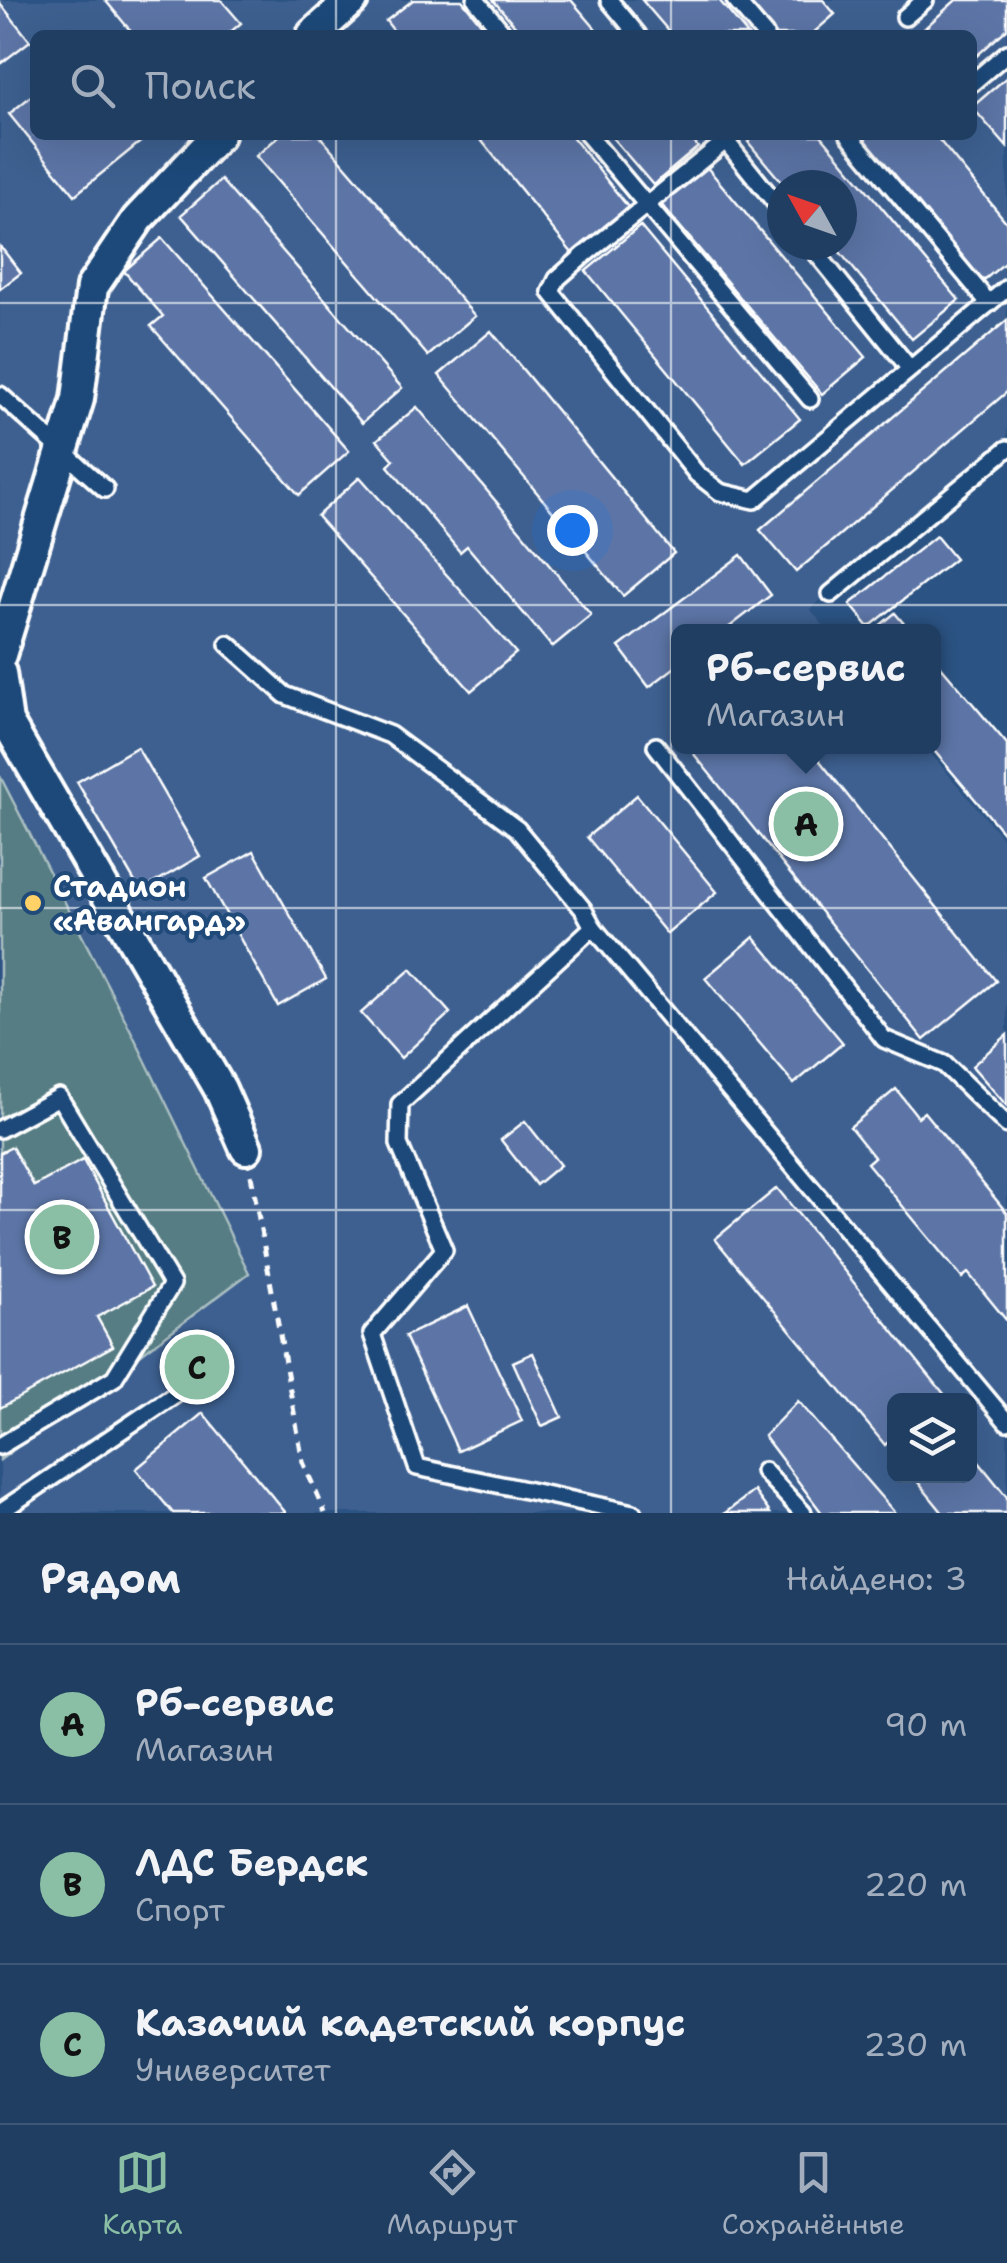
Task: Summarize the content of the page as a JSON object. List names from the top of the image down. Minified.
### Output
{"places":["Стадион «Авангард»"],"north":"top left","page":{"search":"Поиск","popup":["Рб-сервис","Магазин"],"pins":["A","B","C"],"heading":["Рядом","Найдено: 3"],"list":[{"mark":"A","name":"Рб-сервис","note":"Магазин","value":"90 m"},{"mark":"B","name":"ЛДС Бердск","note":"Спорт","value":"220 m"},{"mark":"C","name":"Казачий кадетский корпус","note":"Университет","value":"230 m"}],"nav":["Карта","Маршрут","Сохранённые"]}}
